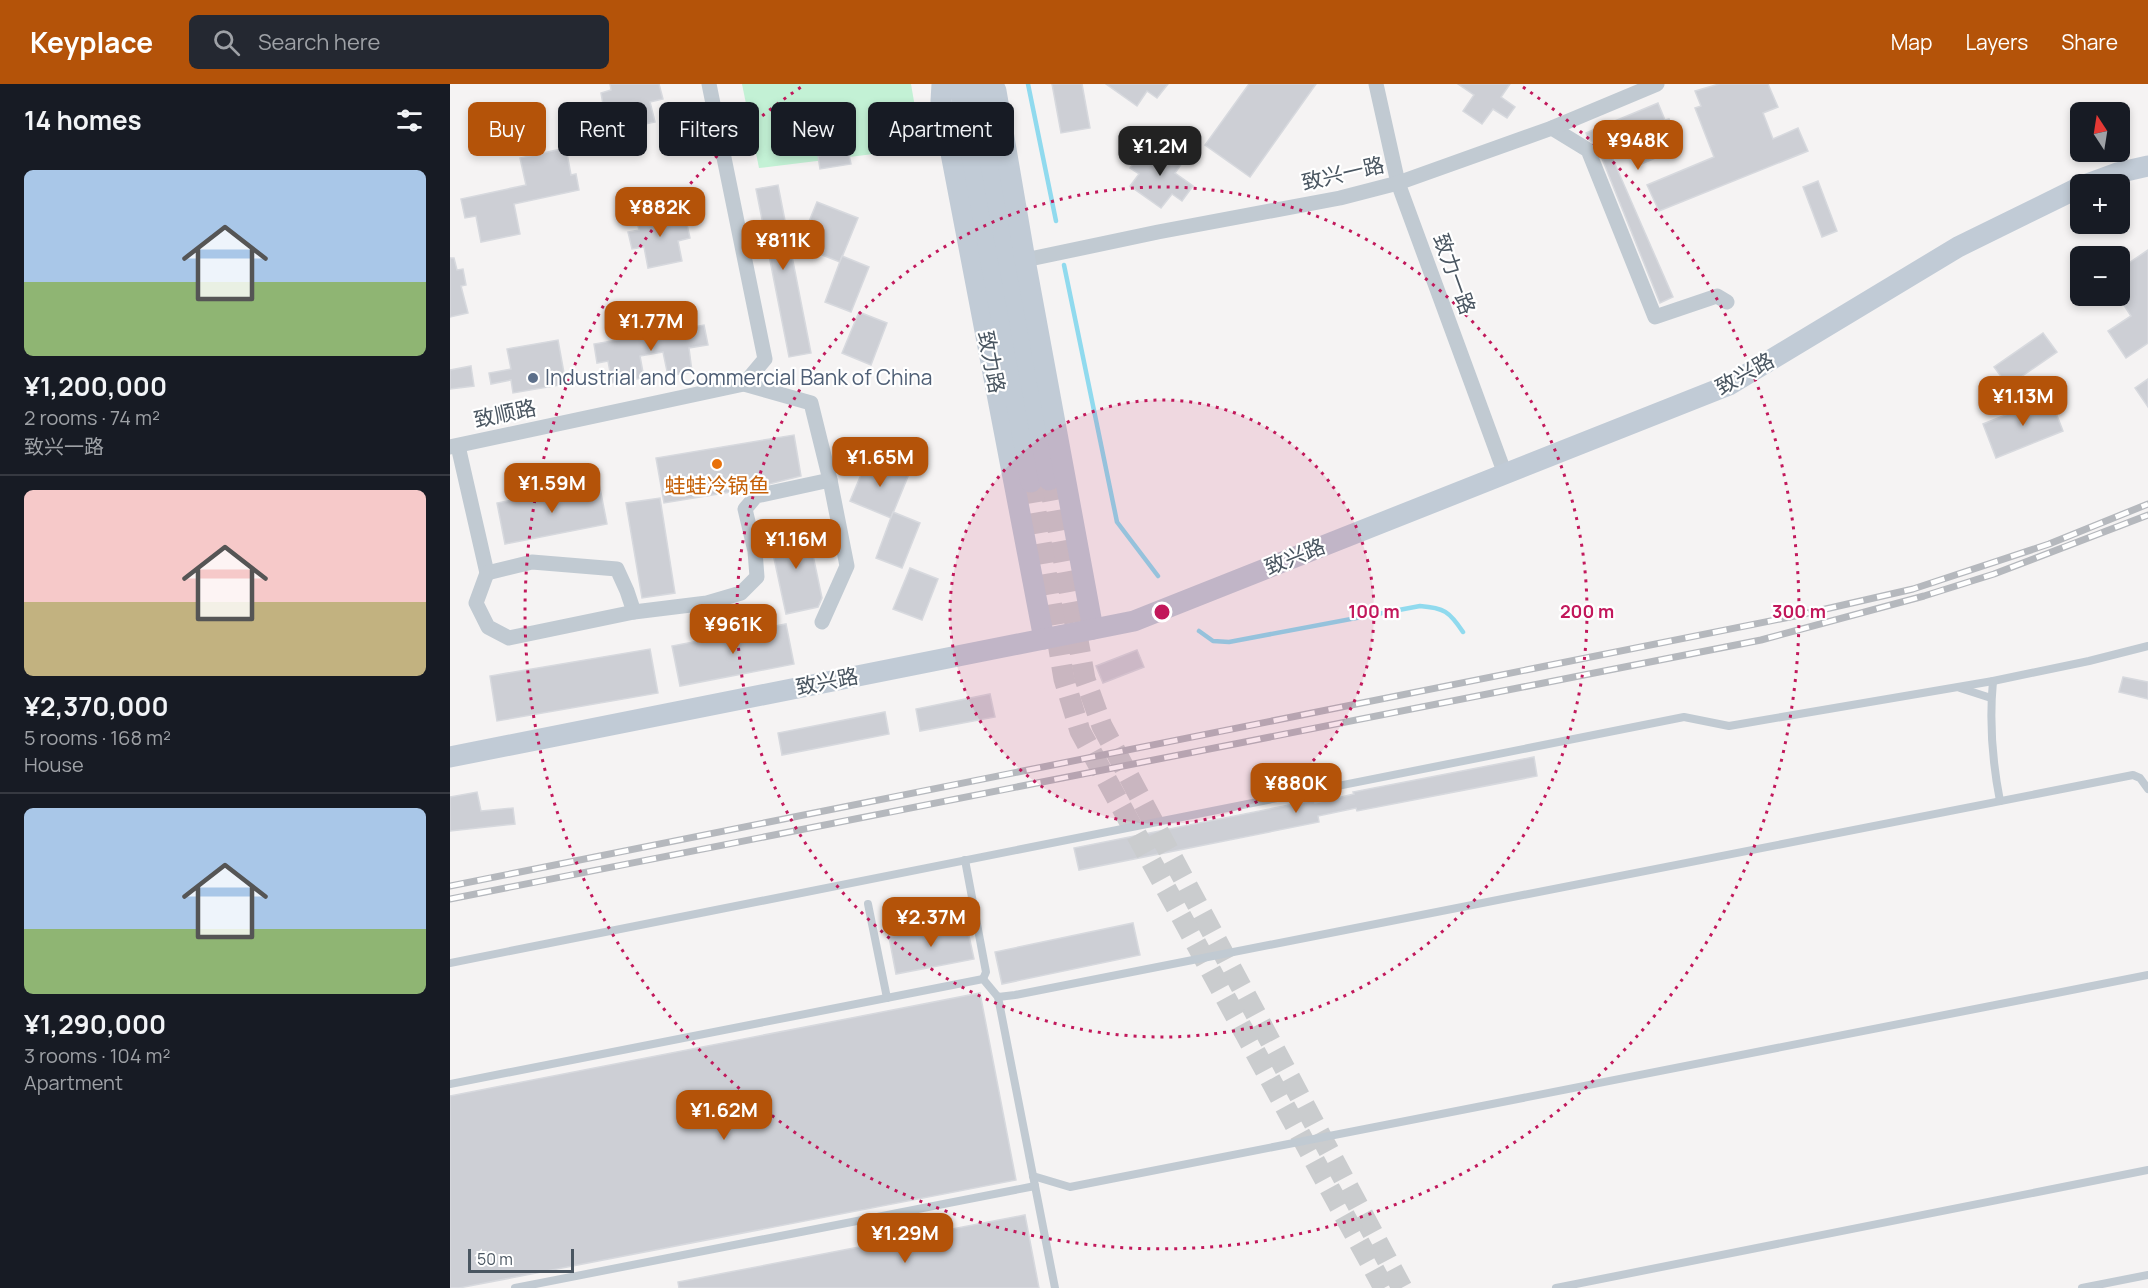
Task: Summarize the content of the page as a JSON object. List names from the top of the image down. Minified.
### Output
{"streets":{"street":["致兴一路","致力一路","致力路","致兴路","致顺路"]},"crossings":[["致兴一路","致力一路"],["致兴一路","致力路"],["致力一路","致兴路"],["致力路","致兴路"]],"places":["Industrial and Commercial Bank of China","蛙蛙冷锅鱼"],"scale_bar":"50 m","north":"top","page":{"header":"Keyplace","search":"Search here","nav":["Map","Layers","Share"],"heading":"14 homes","map_buttons":["+","−"],"chip":["Buy","Rent","Filters","New","Apartment"],"price":["¥948K","¥1.2M","¥882K","¥811K","¥1.77M","¥1.13M","¥1.65M","¥1.59M","¥1.16M","¥961K","¥880K","¥2.37M","¥1.62M","¥1.29M"],"list":[{"name":"¥1,200,000","note":"2 rooms · 74 m² · 致兴一路"},{"name":"¥2,370,000","note":"5 rooms · 168 m² · House"},{"name":"¥1,290,000","note":"3 rooms · 104 m² · Apartment"}],"scale":"50 m"},"rings":["100 m","200 m","300 m"]}
